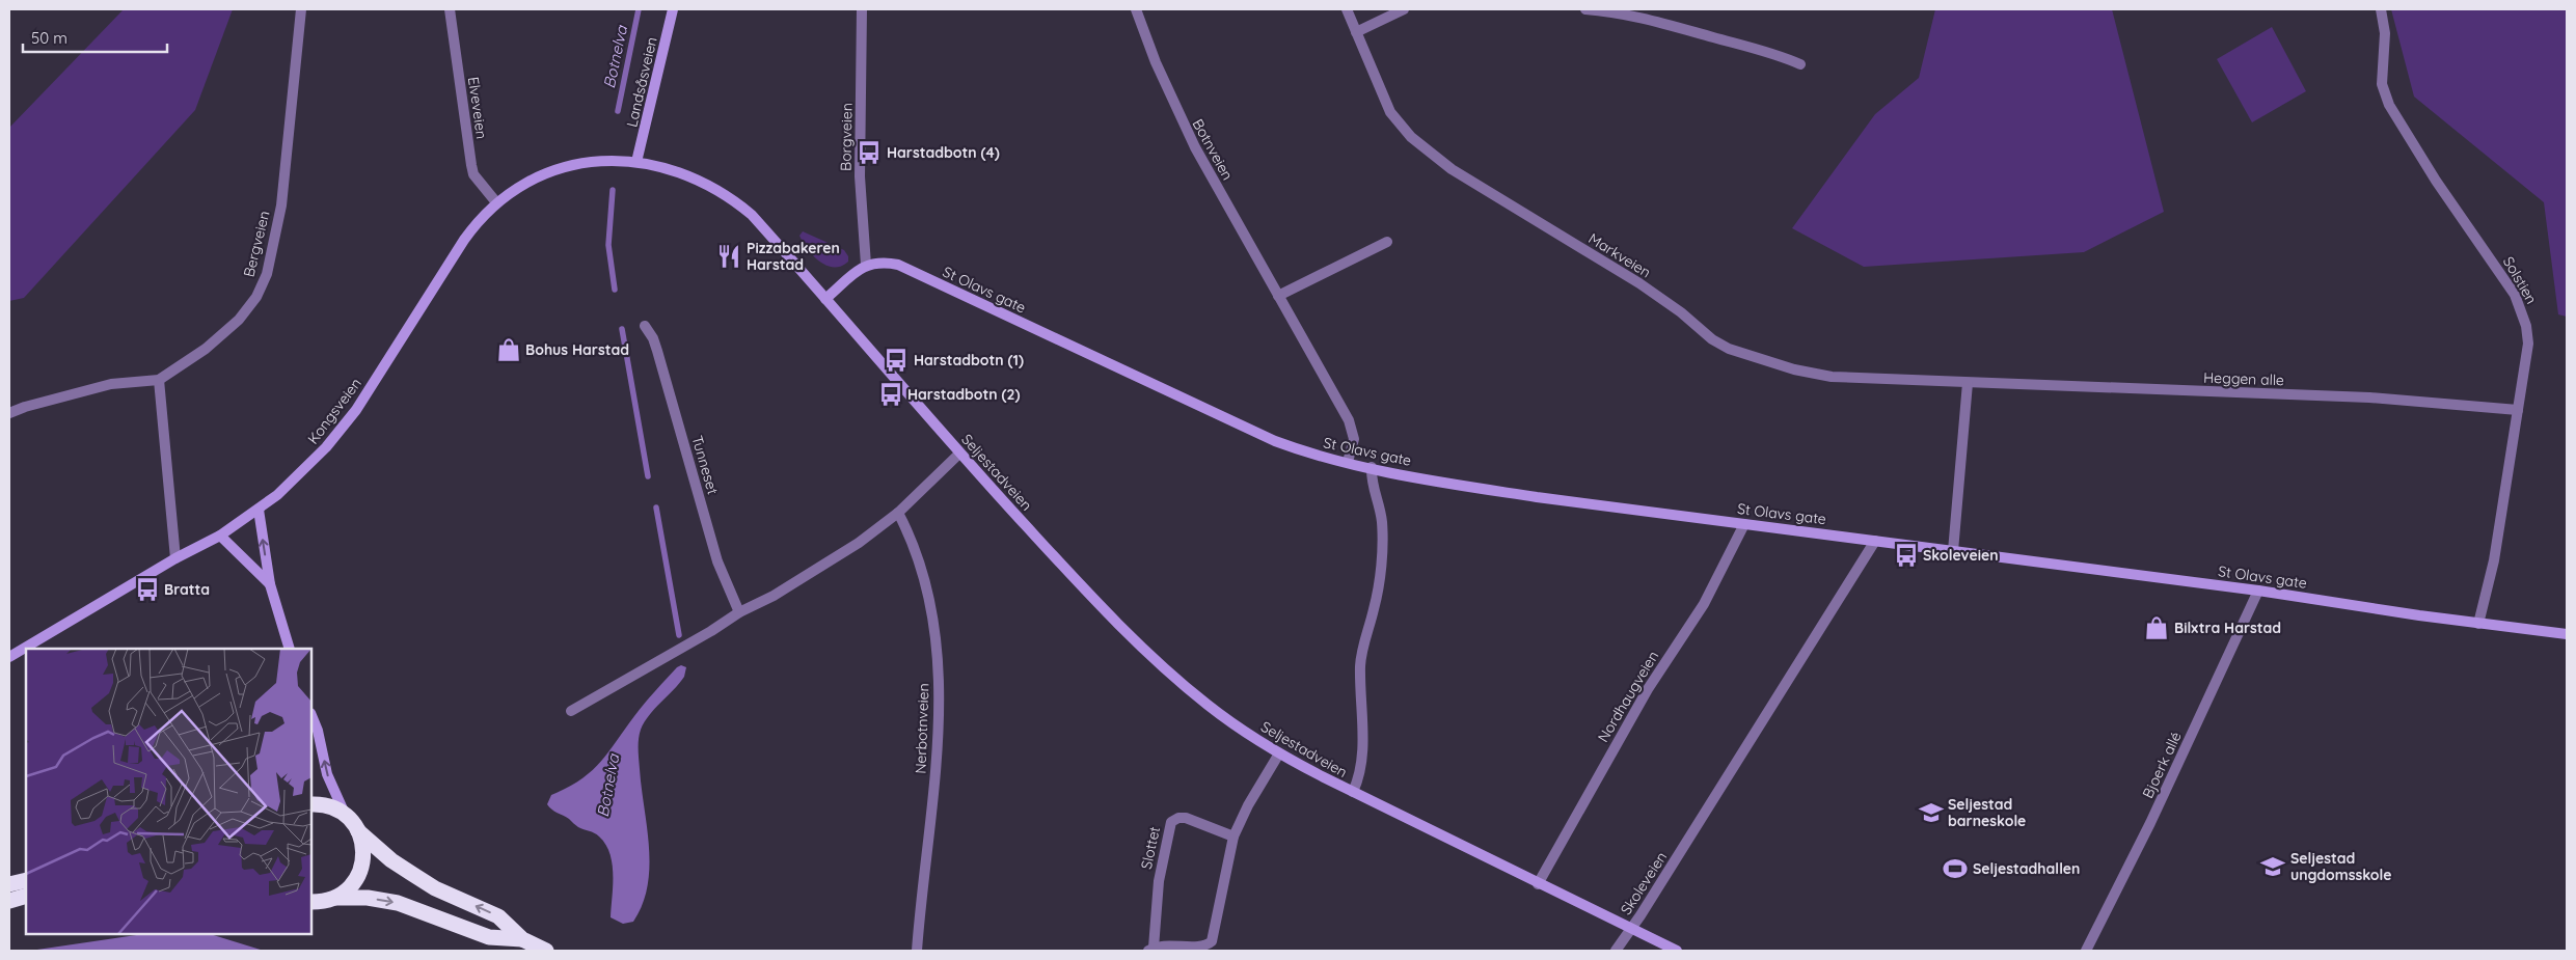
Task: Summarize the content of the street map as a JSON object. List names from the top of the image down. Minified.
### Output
{"streets":{"street":["Landsåsveien","Elveveien","Borgveien","Botnveien","Bergveien","Markveien","Solstien","St Olavs gate","Heggen alle","Kongsveien","Tunneset","Seljestadveien","Nordhaugveien","Nerbotnveien","Bjoerk allé","Slottet","Skoleveien"]},"crossings":[["Landsåsveien","Kongsveien"],["Landsåsveien","Seljestadveien"],["Elveveien","Kongsveien"],["Borgveien","St Olavs gate"],["Botnveien","St Olavs gate"],["Markveien","Heggen alle"],["Solstien","St Olavs gate"],["Solstien","Heggen alle"],["St Olavs gate","Seljestadveien"],["St Olavs gate","Nordhaugveien"],["St Olavs gate","Bjoerk allé"],["St Olavs gate","Skoleveien"],["Kongsveien","Seljestadveien"],["Seljestadveien","Nordhaugveien"],["Seljestadveien","Slottet"],["Seljestadveien","Skoleveien"]],"water":["Botnelva"],"places":{"bus stop":["Harstadbotn (4)","Harstadbotn (1)","Harstadbotn (2)","Skoleveien","Bratta"],"restaurant":["Pizzabakeren Harstad"],"shop":["Bohus Harstad","Bilxtra Harstad"],"school or university":["Seljestad barneskole","Seljestad ungdomsskole"],"sports":["Seljestadhallen"]},"scale_bar":"50 m"}
